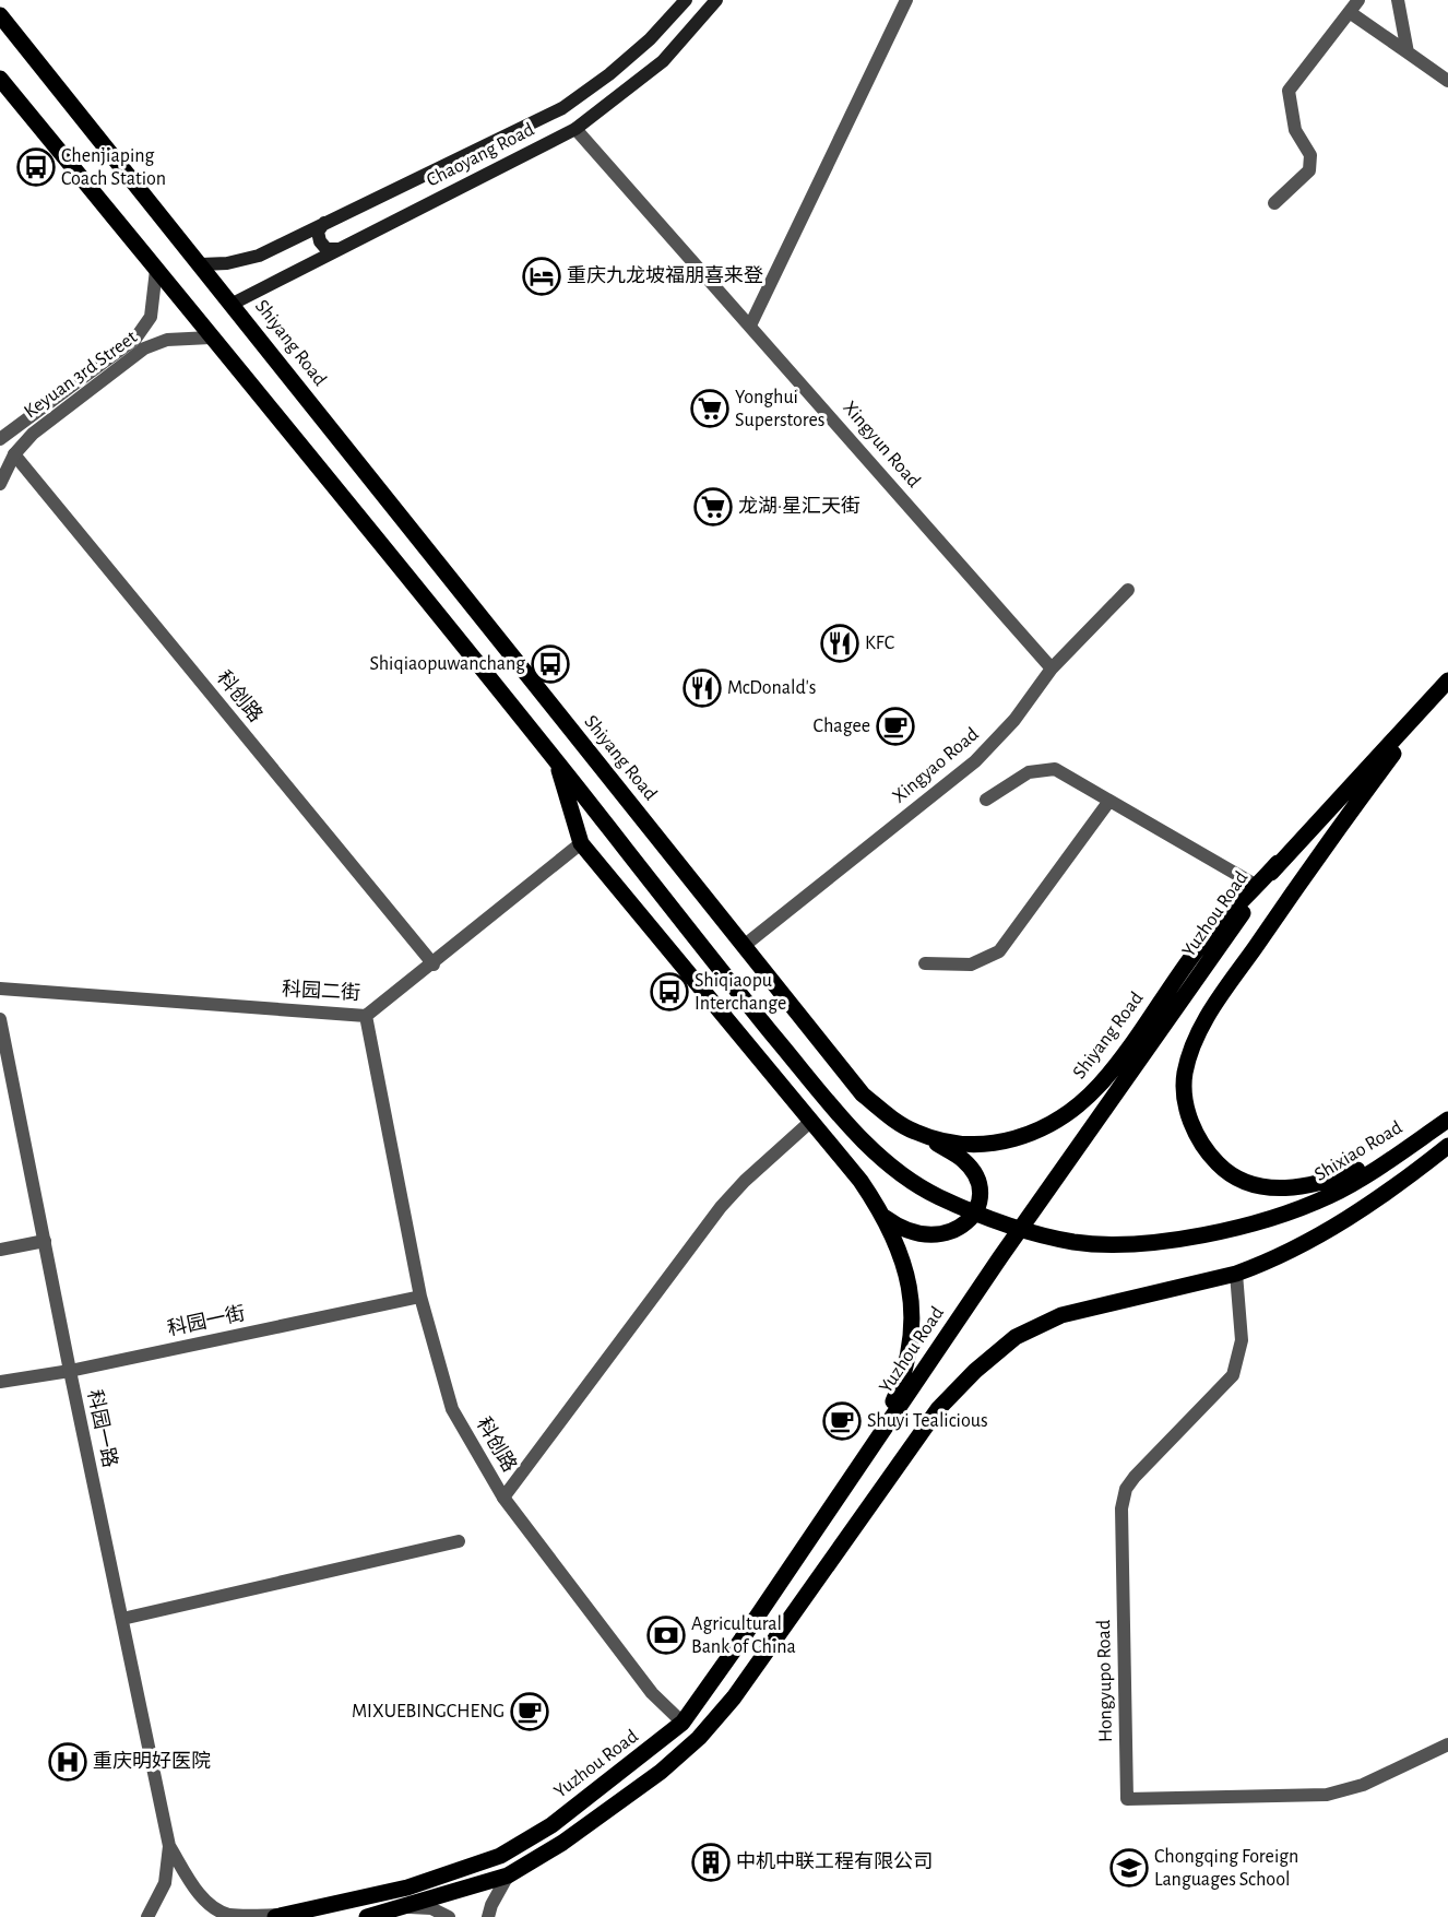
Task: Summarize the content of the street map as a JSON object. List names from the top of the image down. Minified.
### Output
{"streets":{"main road":["Chaoyang Road","Shiyang Road","Yuzhou Road","Shixiao Road"],"street":["Keyuan 3rd Street","Xingyun Road","科创路","Xingyao Road","科园二街","科园一街","科园一路","Hongyupo Road"]},"crossings":[["Chaoyang Road","Shiyang Road"],["Chaoyang Road","Xingyun Road"],["Shiyang Road","Xingyao Road"],["Shiyang Road","Yuzhou Road"],["Keyuan 3rd Street","科创路"],["Xingyun Road","Xingyao Road"],["科创路","科园二街"],["科创路","科园一街"],["科园一街","科园一路"]],"places":{"bus stop":["Chenjiaping Coach Station","Shiqiaopuwanchang","Shiqiaopu Interchange"],"hotel":["重庆九龙坡福朋喜来登"],"supermarket":["Yonghui Superstores","龙湖·星汇天街"],"restaurant":["KFC","McDonald's"],"cafe":["Chagee","Shuyi Tealicious","MIXUEBINGCHENG"],"bank":["Agricultural Bank of China"],"hospital":["重庆明好医院"],"building":["中机中联工程有限公司"],"school or university":["Chongqing Foreign Languages School"]}}
